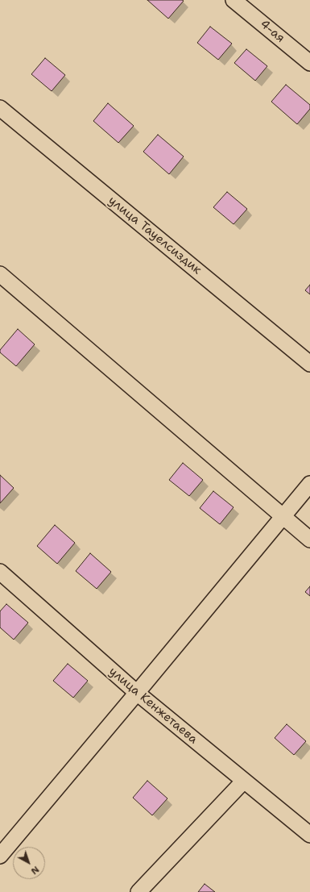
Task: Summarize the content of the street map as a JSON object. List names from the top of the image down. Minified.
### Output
{"streets":{"street":["4-ая","улица Тауелсиздик","улица Кенжетаева"]},"north":"bottom right"}
